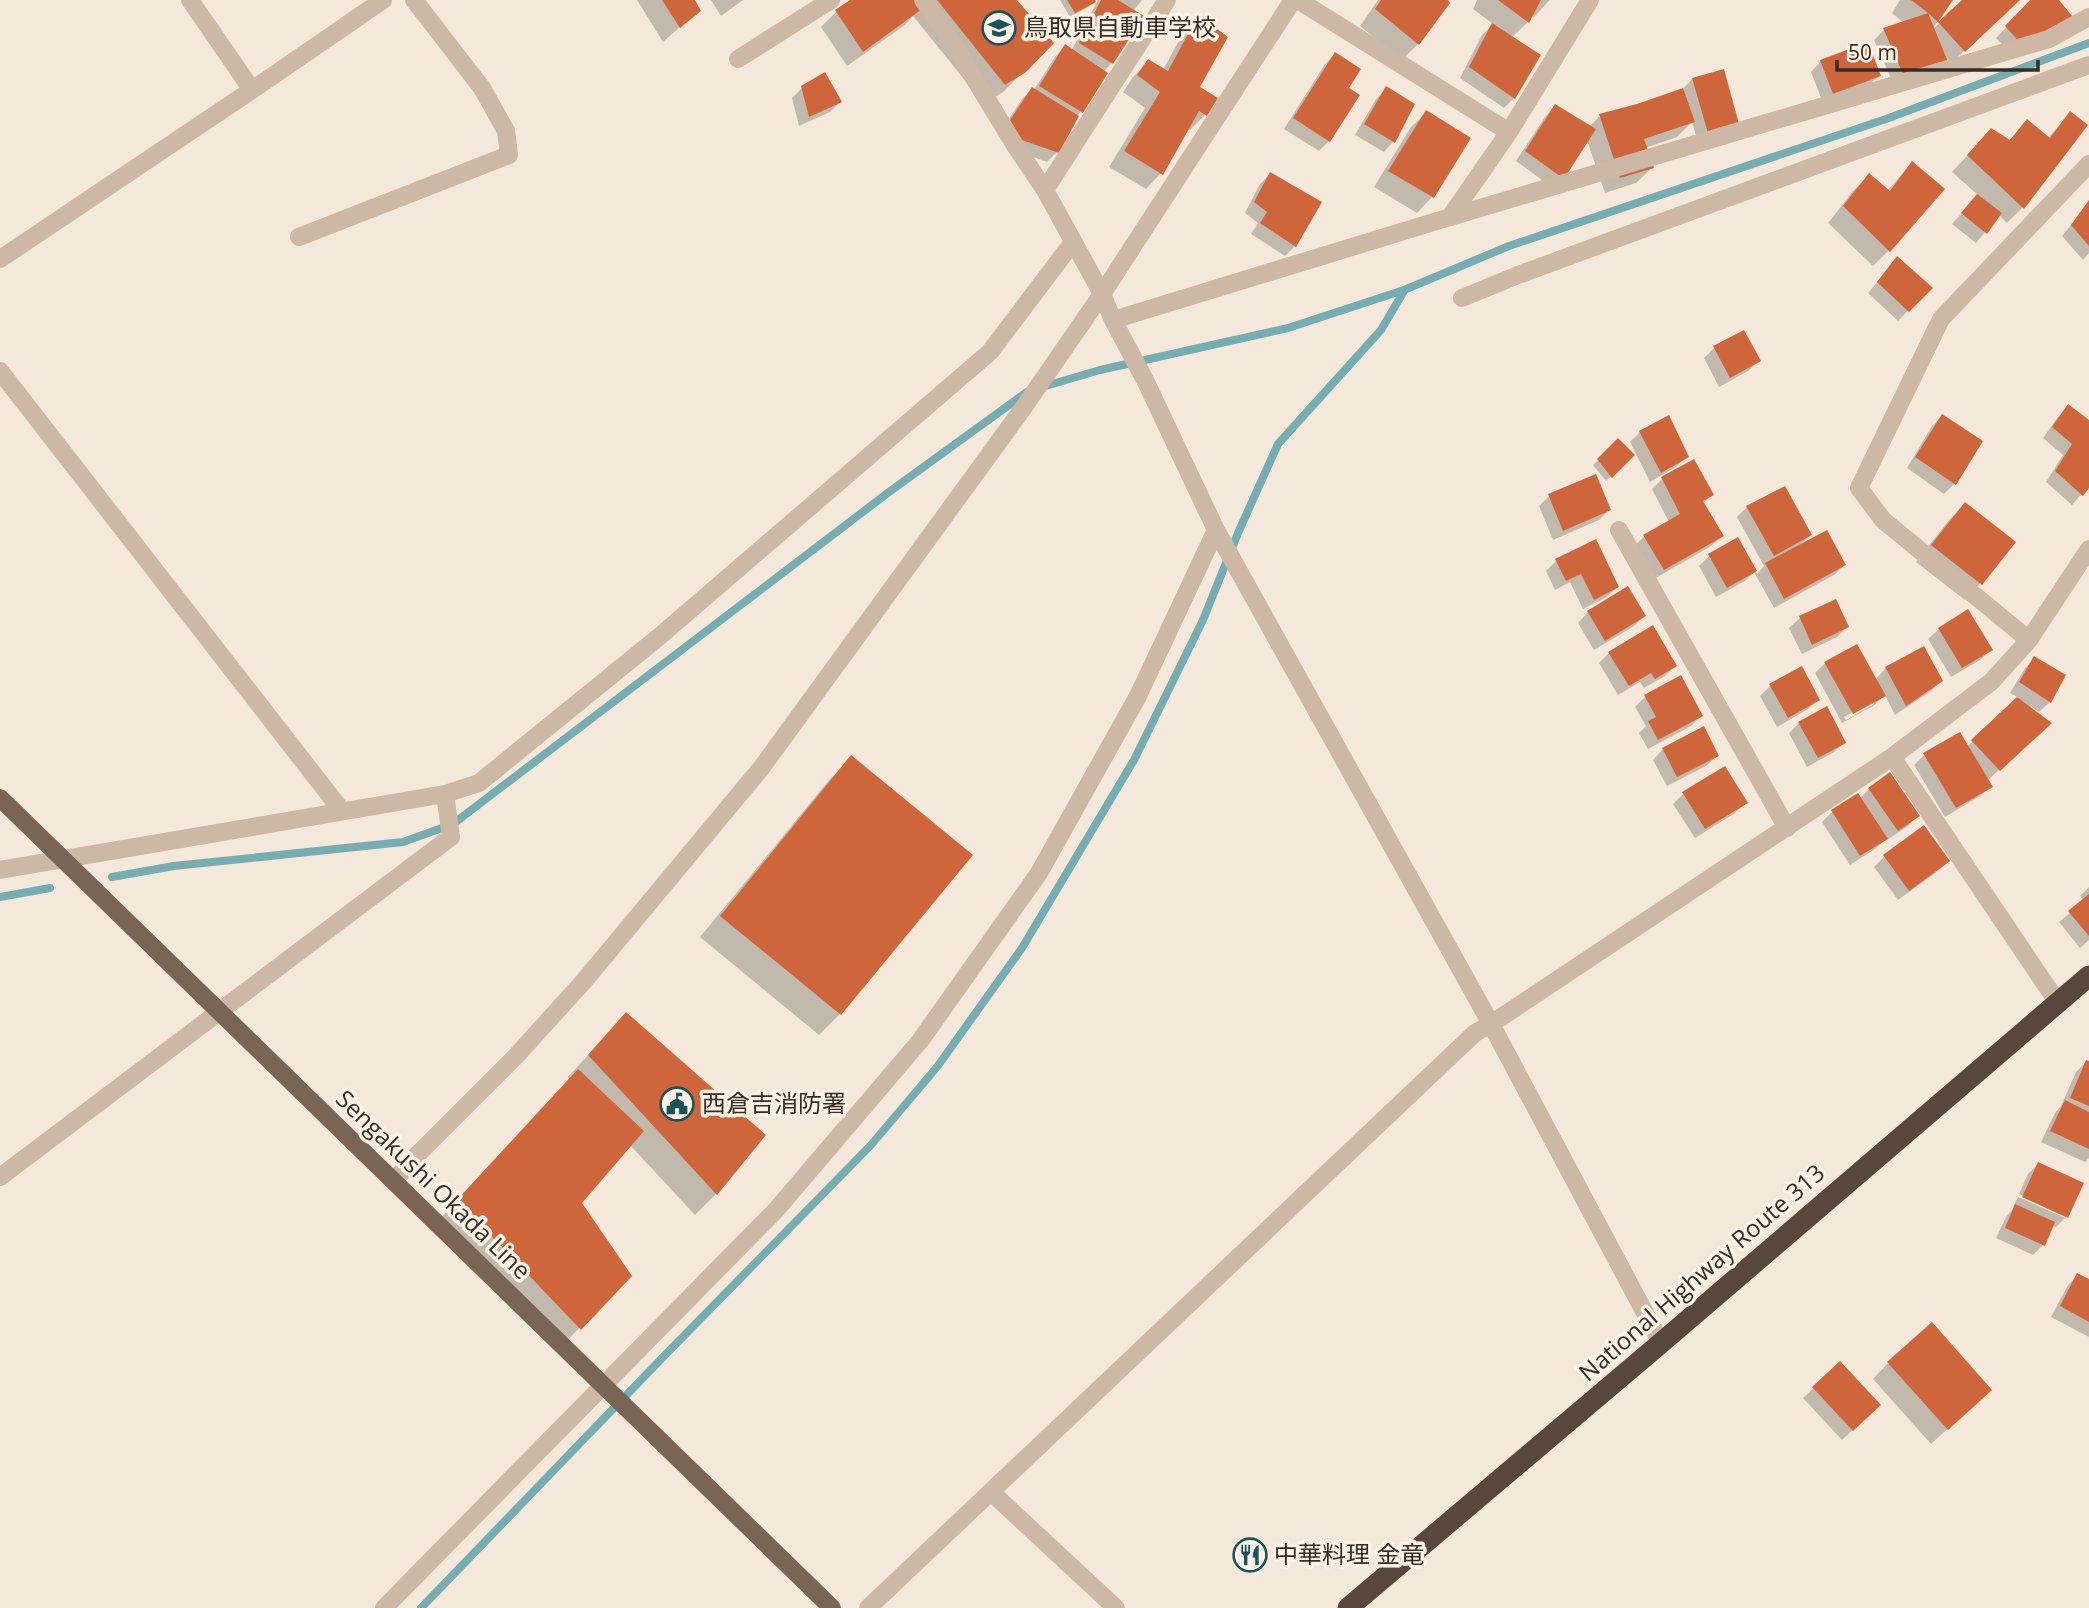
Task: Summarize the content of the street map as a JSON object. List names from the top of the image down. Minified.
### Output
{"streets":{"highway":["National Highway Route 313"],"main road":["Sengakushi Okada Line"]},"places":{"school or university":["鳥取県自動車学校"],"public building":["西倉吉消防署"],"restaurant":["中華料理 金竜"]},"scale_bar":"50 m"}
